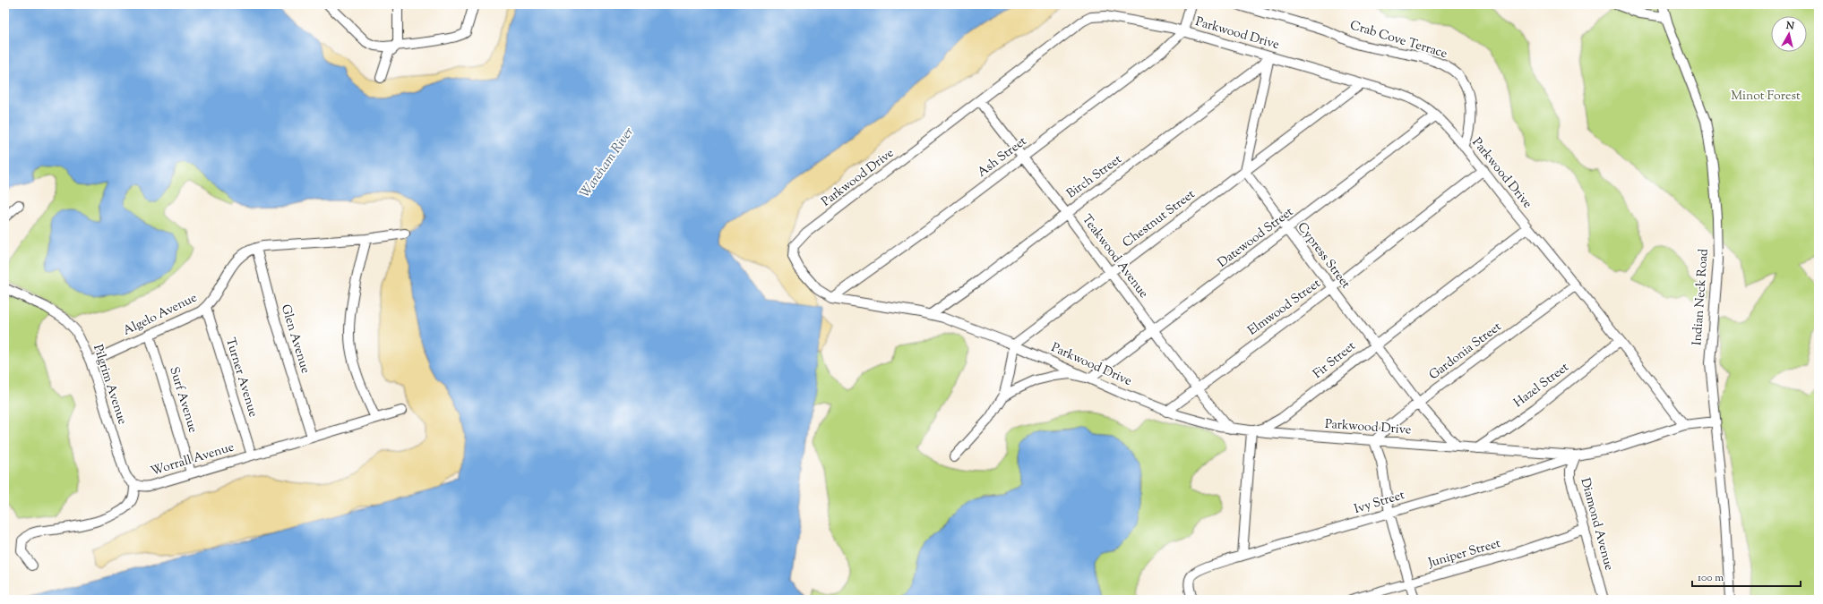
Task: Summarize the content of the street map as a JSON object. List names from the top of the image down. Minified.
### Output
{"streets":{"street":["Parkwood Drive","Crab Cove Terrace","Ash Street","Birch Street","Chestnut Street","Datewood Street","Cypress Street","Teakwood Avenue","Indian Neck Road","Elmwood Street","Algelo Avenue","Glen Avenue","Gardonia Street","Fir Street","Turner Avenue","Pilgrim Avenue","Hazel Street","Surf Avenue","Worrall Avenue","Ivy Street","Diamond Avenue","Juniper Street"]},"crossings":[["Parkwood Drive","Crab Cove Terrace"],["Parkwood Drive","Ash Street"],["Parkwood Drive","Birch Street"],["Parkwood Drive","Chestnut Street"],["Parkwood Drive","Datewood Street"],["Parkwood Drive","Cypress Street"],["Parkwood Drive","Teakwood Avenue"],["Parkwood Drive","Indian Neck Road"],["Parkwood Drive","Elmwood Street"],["Parkwood Drive","Gardonia Street"],["Parkwood Drive","Fir Street"],["Parkwood Drive","Hazel Street"],["Parkwood Drive","Ivy Street"],["Parkwood Drive","Diamond Avenue"],["Ash Street","Teakwood Avenue"],["Birch Street","Teakwood Avenue"],["Chestnut Street","Cypress Street"],["Chestnut Street","Teakwood Avenue"],["Datewood Street","Cypress Street"],["Datewood Street","Teakwood Avenue"],["Cypress Street","Elmwood Street"],["Cypress Street","Gardonia Street"],["Cypress Street","Fir Street"],["Teakwood Avenue","Elmwood Street"],["Algelo Avenue","Glen Avenue"],["Algelo Avenue","Turner Avenue"],["Algelo Avenue","Pilgrim Avenue"],["Algelo Avenue","Surf Avenue"],["Glen Avenue","Worrall Avenue"],["Turner Avenue","Worrall Avenue"],["Pilgrim Avenue","Worrall Avenue"],["Surf Avenue","Worrall Avenue"],["Ivy Street","Diamond Avenue"],["Diamond Avenue","Juniper Street"]],"water":["Wareham River"],"parks":["Minot Forest"],"scale_bar":"100 m","north":"top"}
